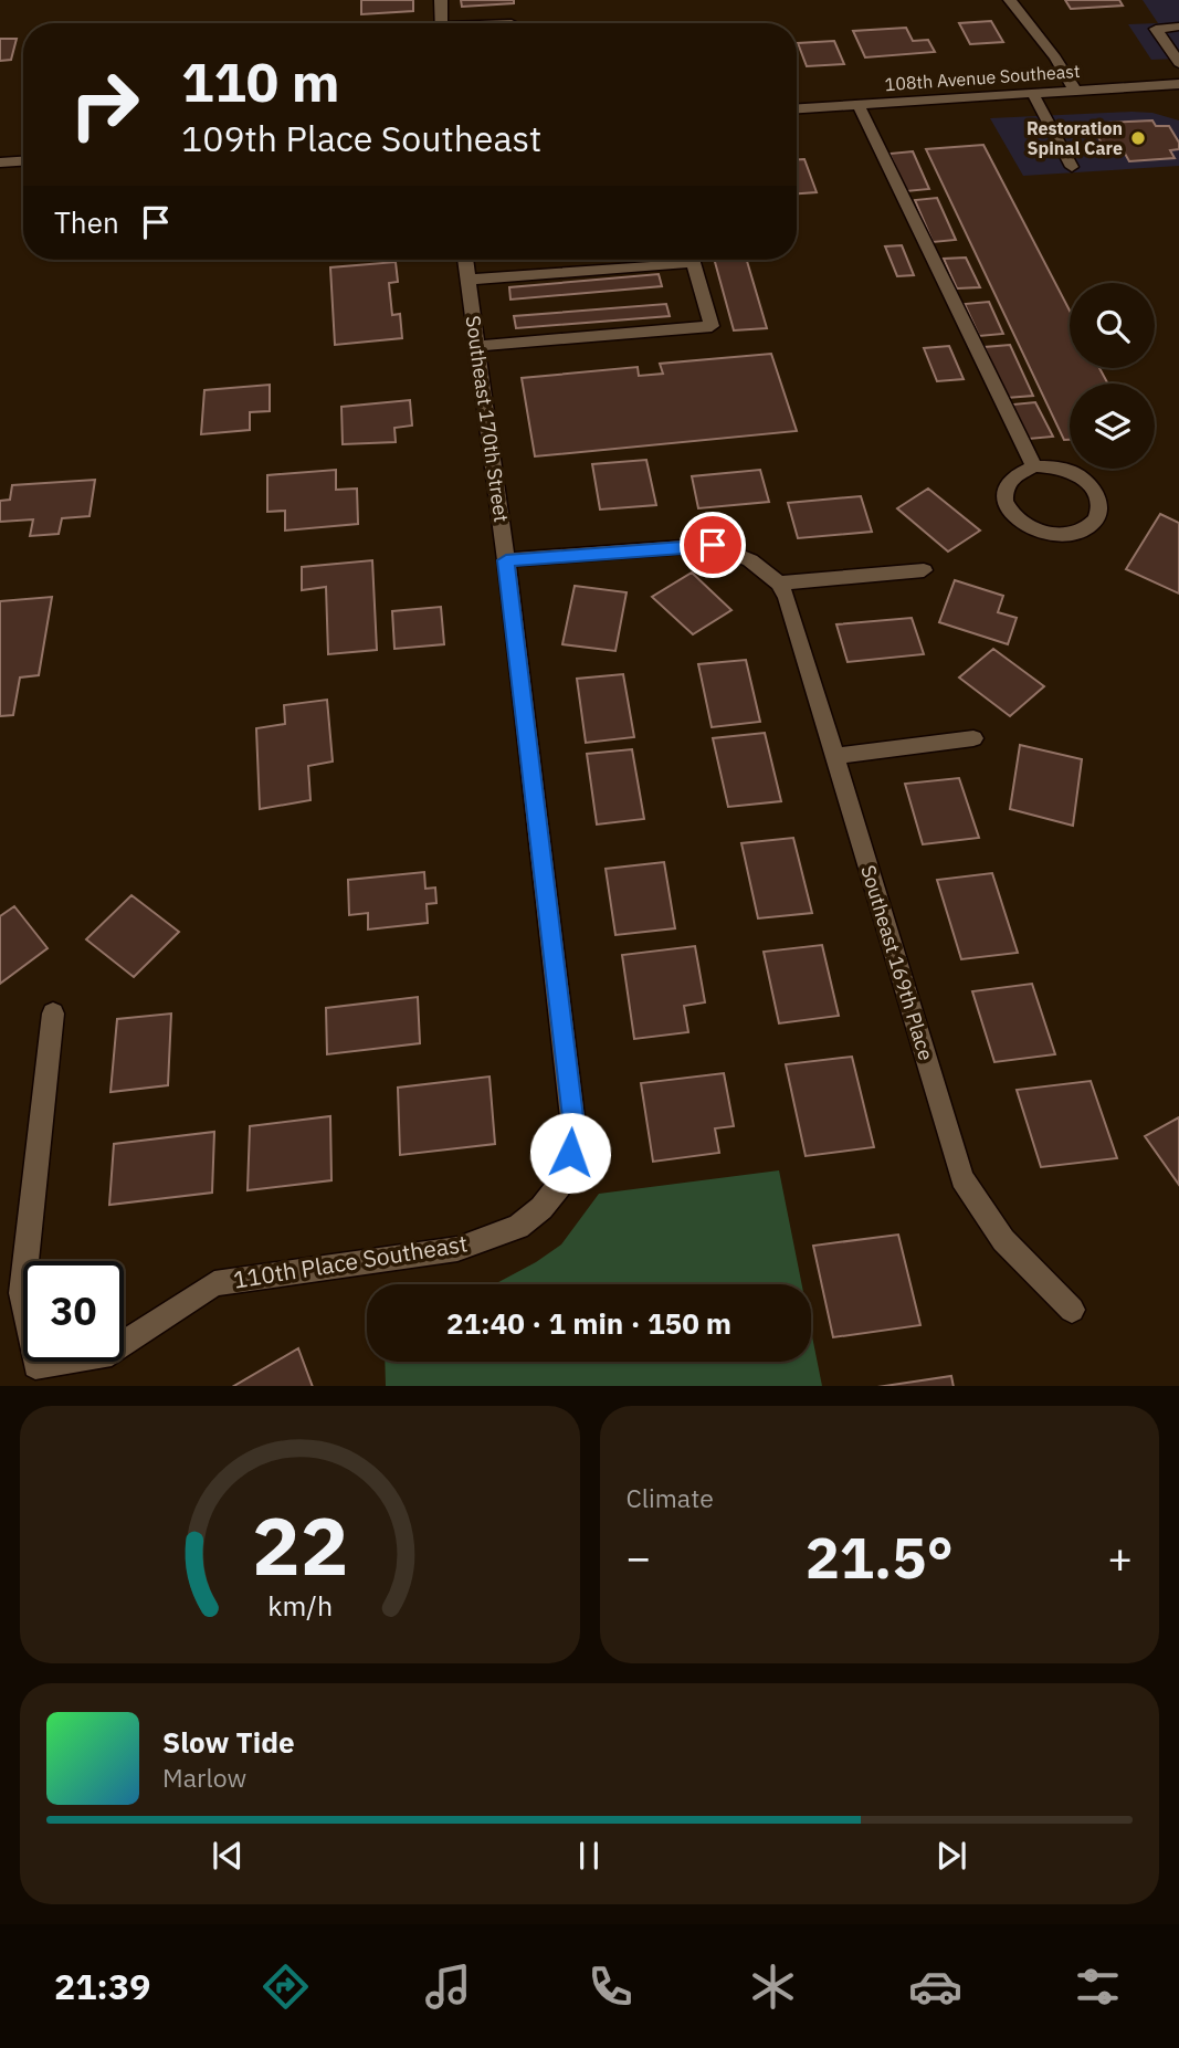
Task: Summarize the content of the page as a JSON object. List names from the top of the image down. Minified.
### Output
{"streets":{"street":["108th Avenue Southeast","Southeast 170th Street","Southeast 169th Place","110th Place Southeast"]},"crossings":[["Southeast 170th Street","110th Place Southeast"]],"places":["Restoration Spinal Care"],"page":{"turn":["110 m","109th Place Southeast"],"then":"Then","limit":"30","trip":"21:40 · 1 min · 150 m","tile":"Climate","heat":["−","21.5°","+"],"song":["Slow Tide","Marlow"],"tabs":"21:39","gauge":["22","km/h"]}}
